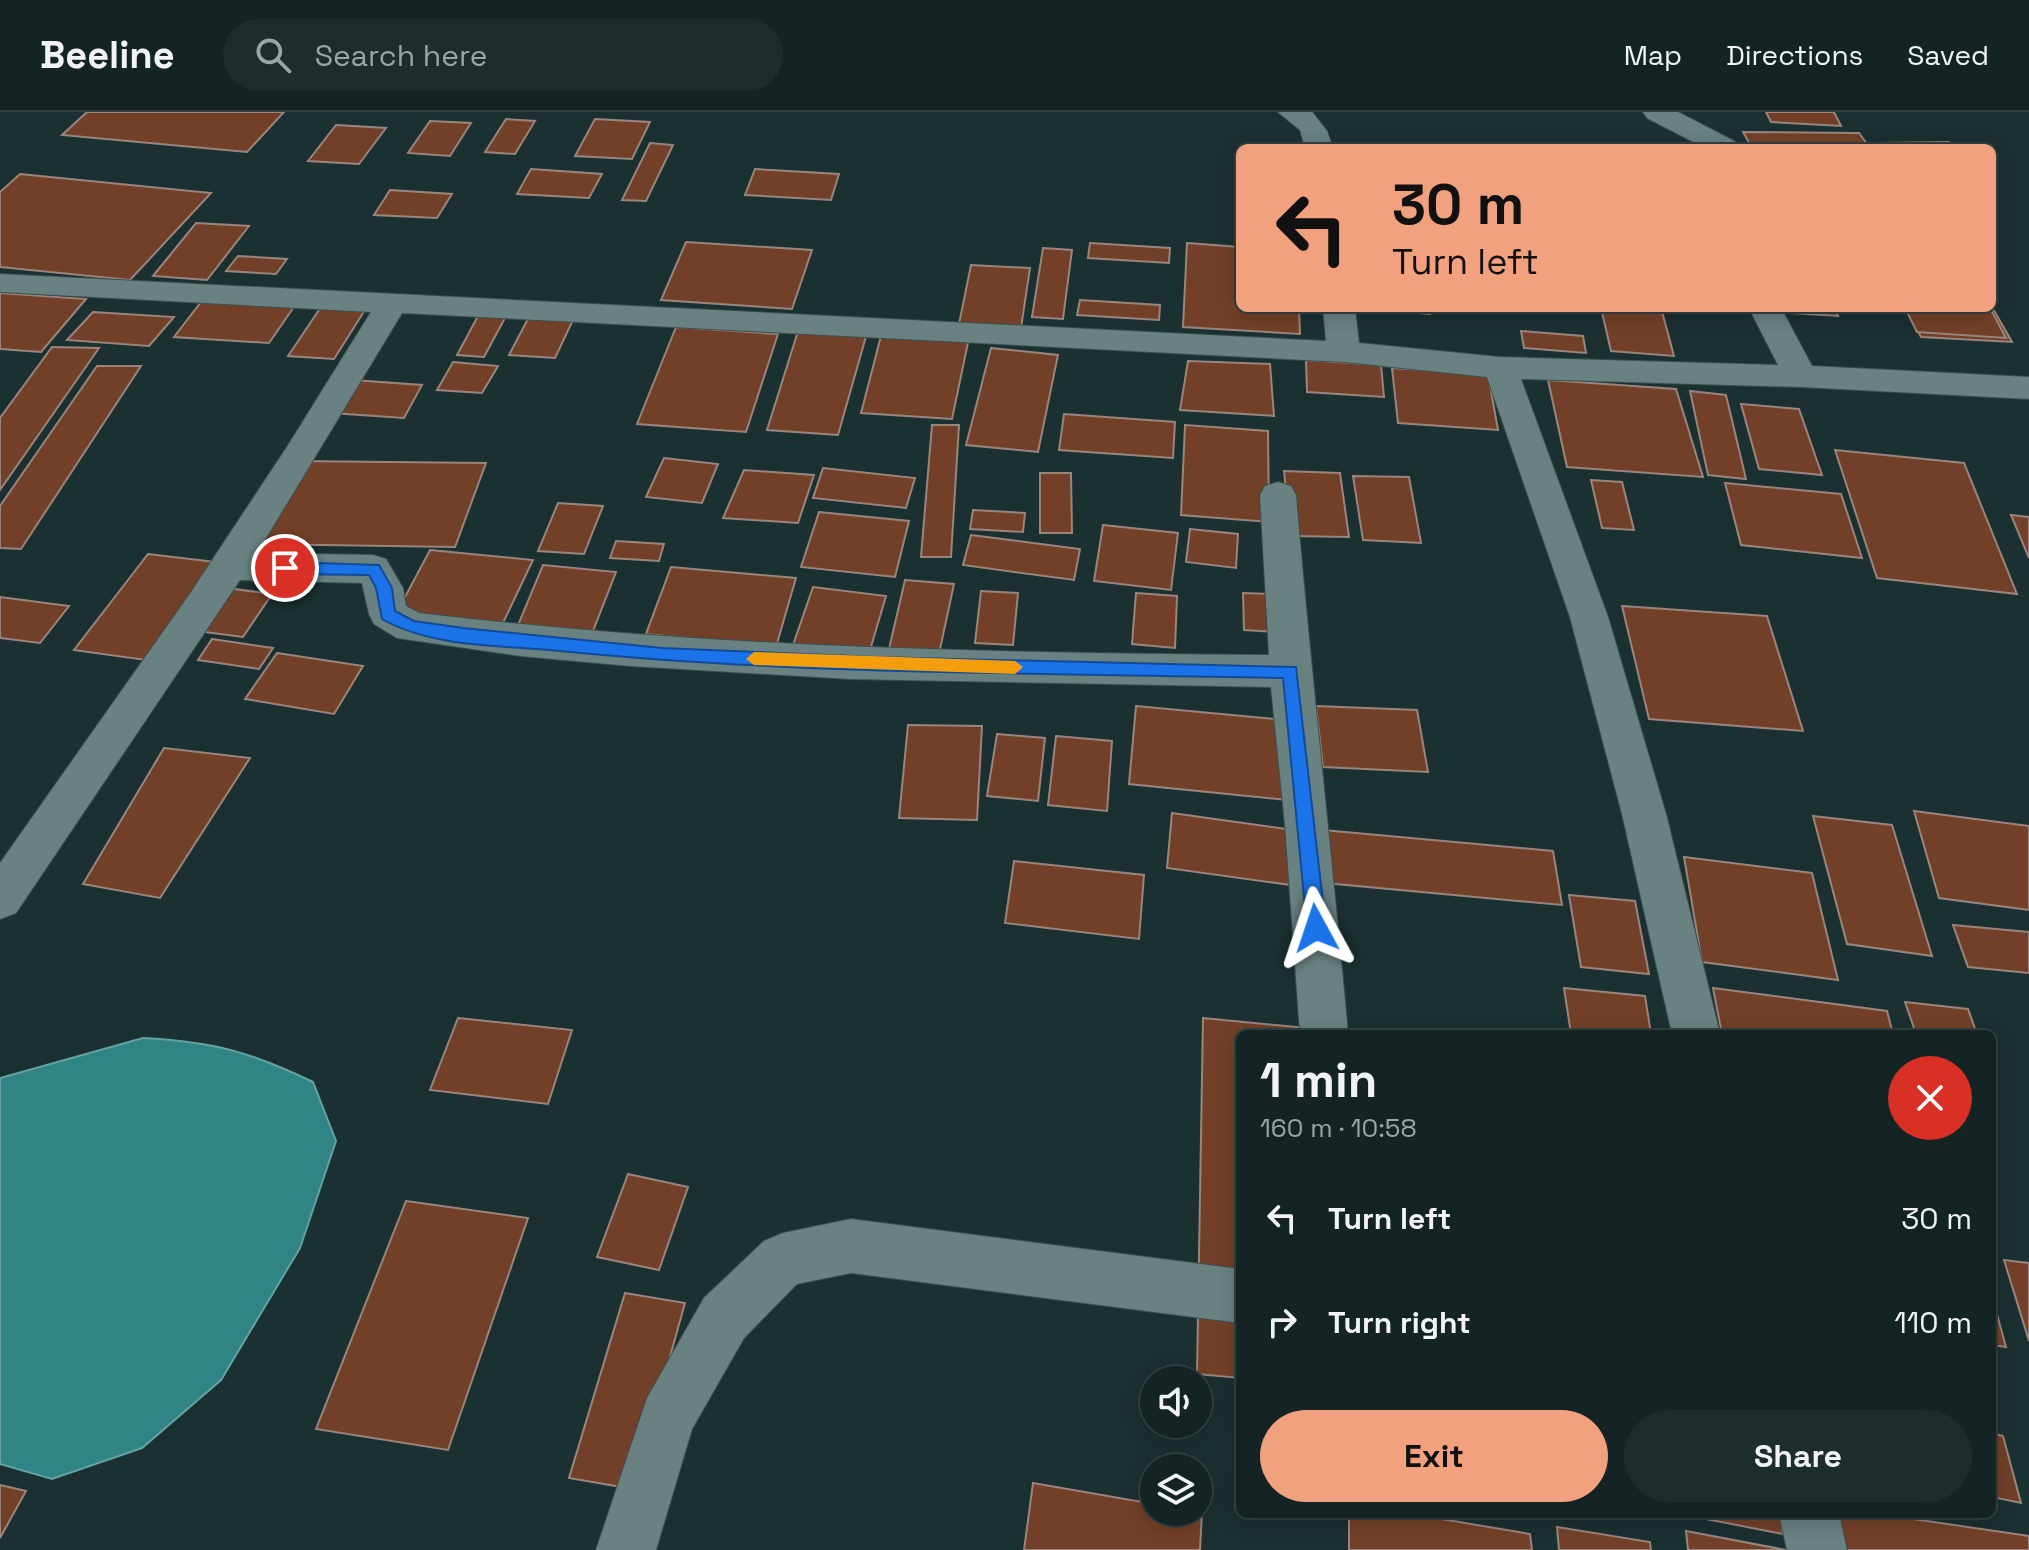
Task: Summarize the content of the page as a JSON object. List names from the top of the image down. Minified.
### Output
{"page":{"header":"Beeline","search":"Search here","nav":["Map","Directions","Saved"],"turn":["30 m","Turn left"],"heading":["1 min","160 m · 10:58"],"list":[{"name":"Turn left","value":"30 m"},{"name":"Turn right","value":"110 m"}],"buttons":["Exit","Share"]}}
